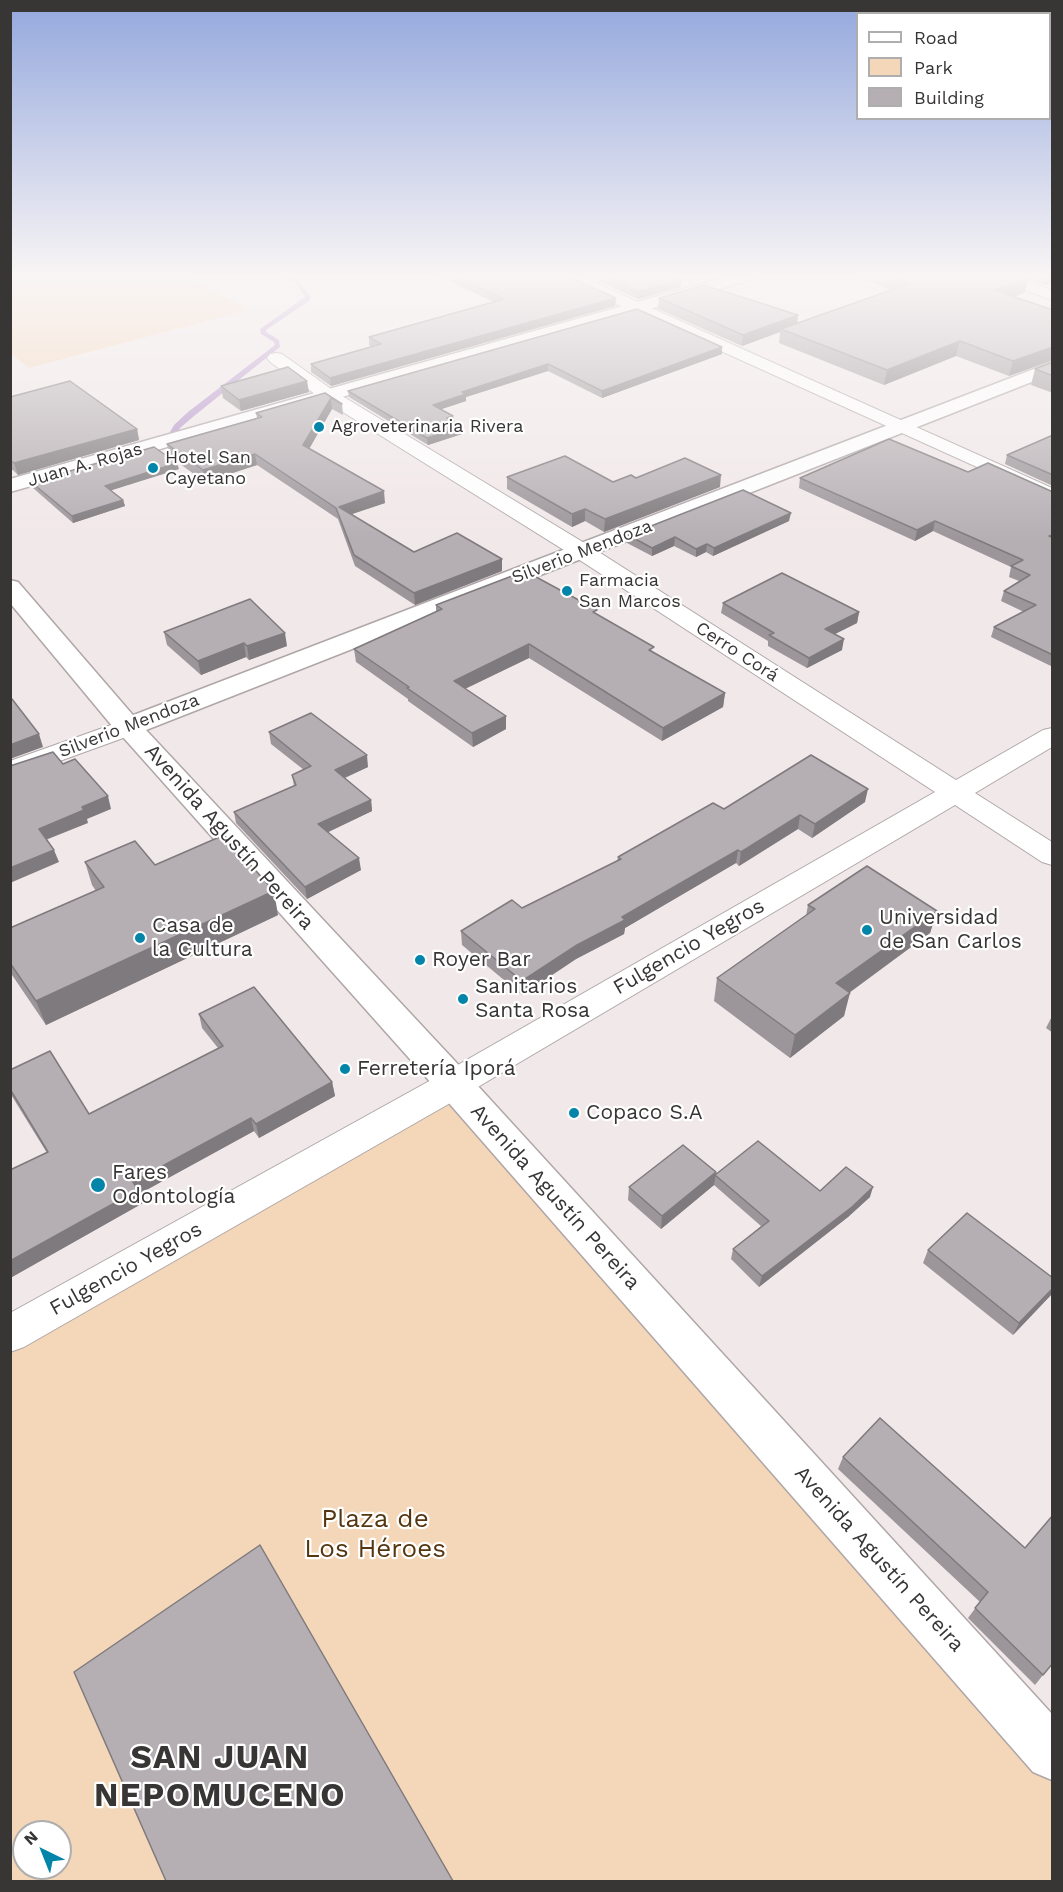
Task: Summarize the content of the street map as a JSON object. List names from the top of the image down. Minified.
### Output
{"streets":{"main road":["Juan A. Rojas","Silverio Mendoza","Avenida Agustín Pereira"],"street":["Cerro Corá","Fulgencio Yegros"]},"crossings":[["Juan A. Rojas","Cerro Corá"],["Silverio Mendoza","Cerro Corá"],["Silverio Mendoza","Avenida Agustín Pereira"],["Cerro Corá","Fulgencio Yegros"],["Avenida Agustín Pereira","Fulgencio Yegros"]],"districts":["SAN JUAN NEPOMUCENO"],"parks":["Plaza de Los Héroes"],"places":["Agroveterinaria Rivera","Hotel San Cayetano","Farmacia San Marcos","Universidad de San Carlos","Casa de la Cultura","Royer Bar","Sanitarios Santa Rosa","Ferretería Iporá","Copaco S.A","Fares Odontología"],"legend":["Road","Park","Building"],"north":"top left"}
